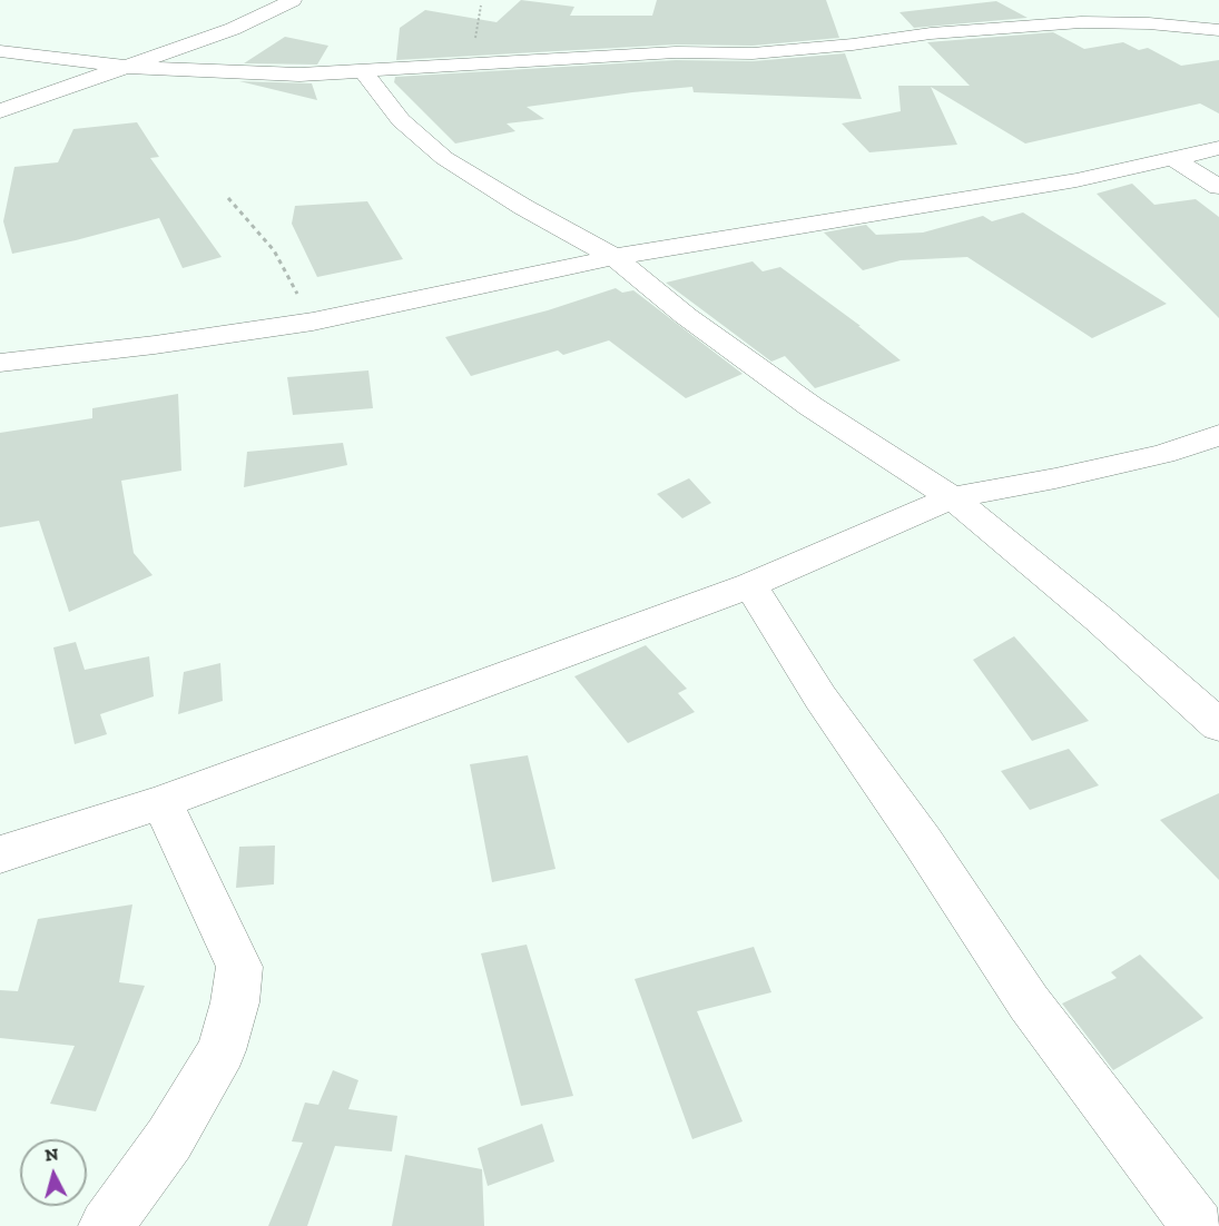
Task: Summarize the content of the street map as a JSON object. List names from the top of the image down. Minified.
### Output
{"north":"top"}
